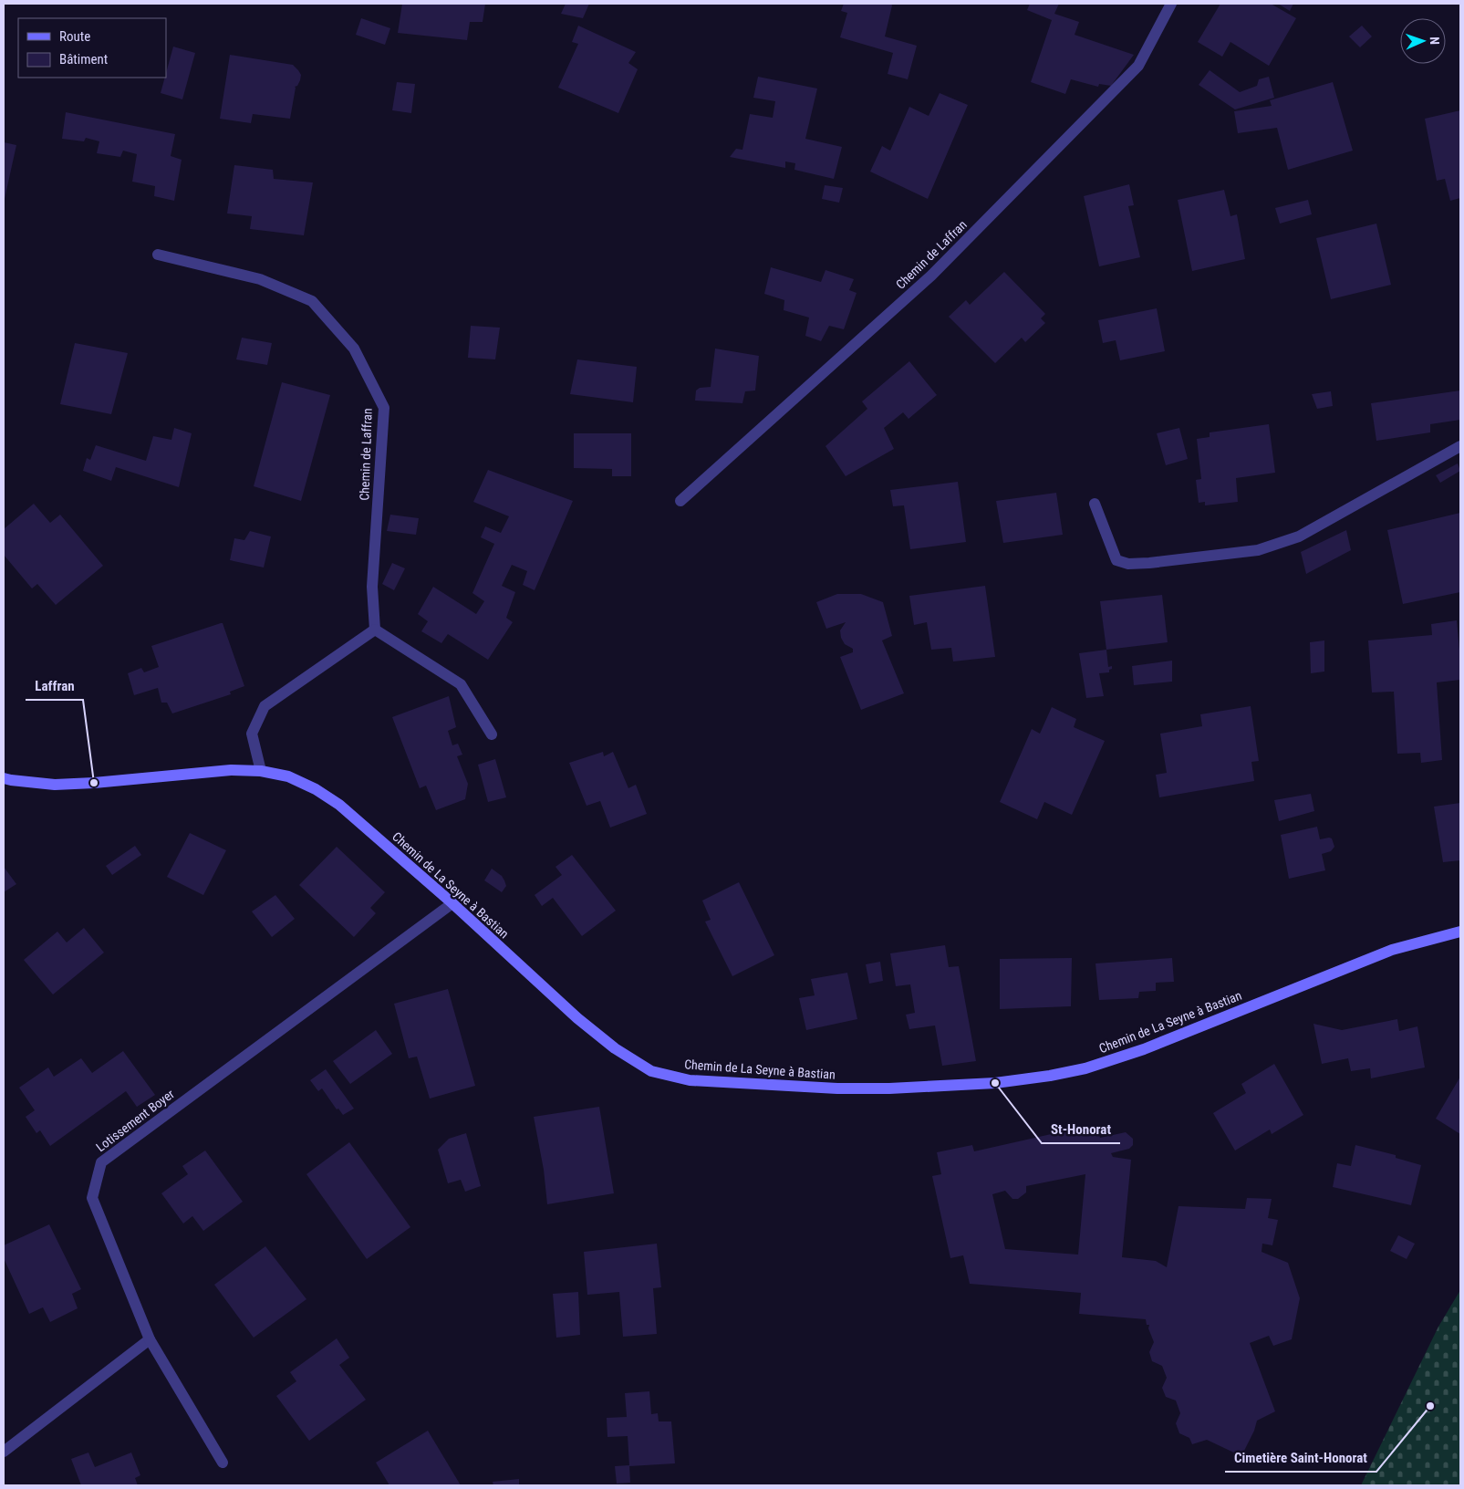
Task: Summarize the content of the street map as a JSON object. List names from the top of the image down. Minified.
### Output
{"streets":{"street":["Chemin de Laffran","Chemin de La Seyne à Bastian","Lotissement Boyer"]},"crossings":[["Chemin de La Seyne à Bastian","Lotissement Boyer"]],"places":["Laffran","St-Honorat","Cimetière Saint-Honorat"],"legend":["Route","Bâtiment"],"north":"right"}
